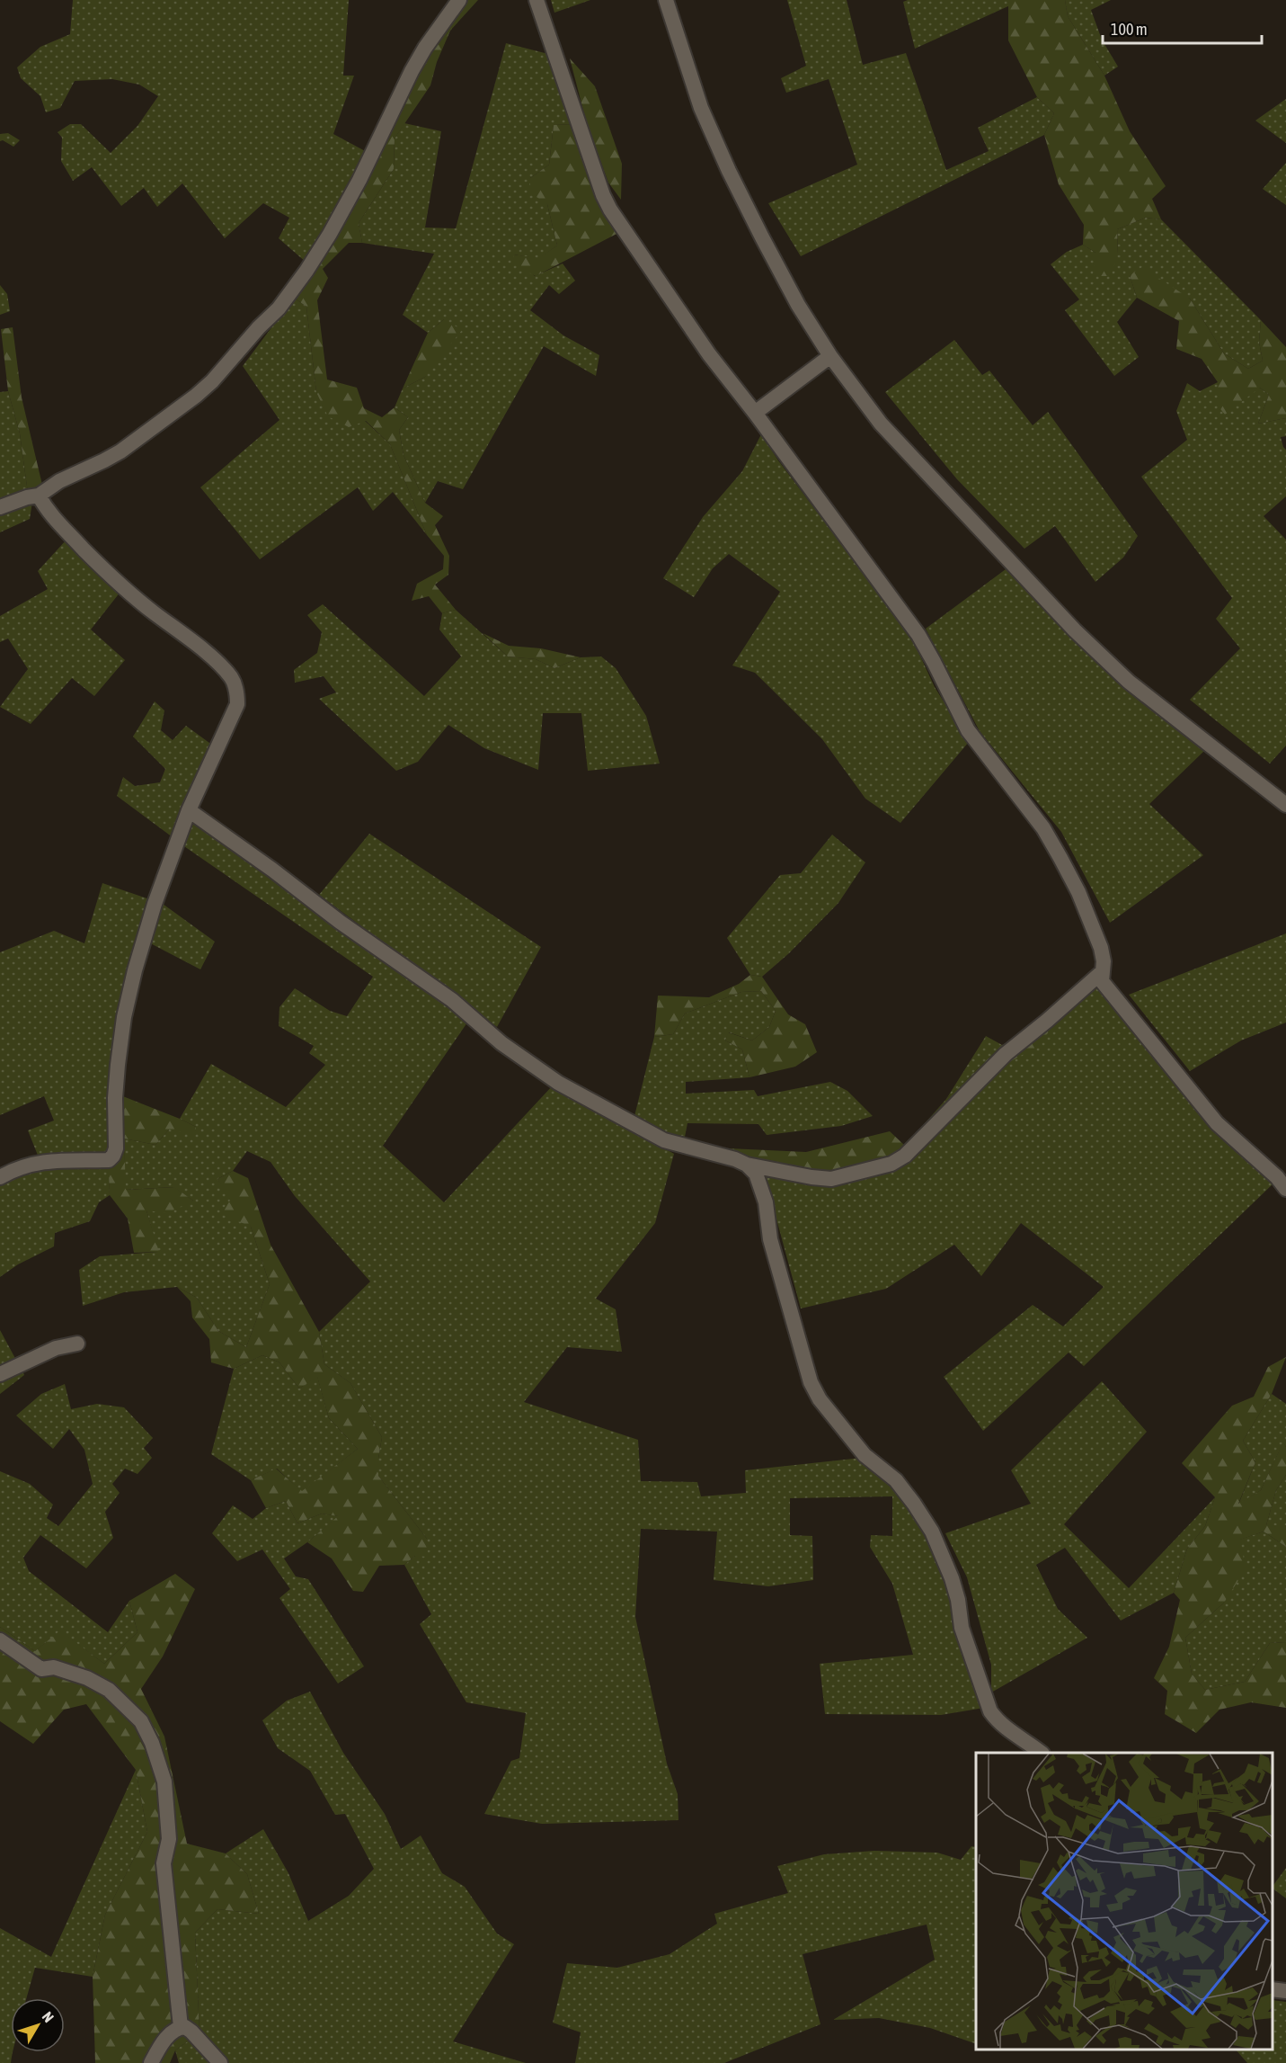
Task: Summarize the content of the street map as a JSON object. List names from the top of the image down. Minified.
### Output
{"scale_bar":"100 m","north":"top right"}
